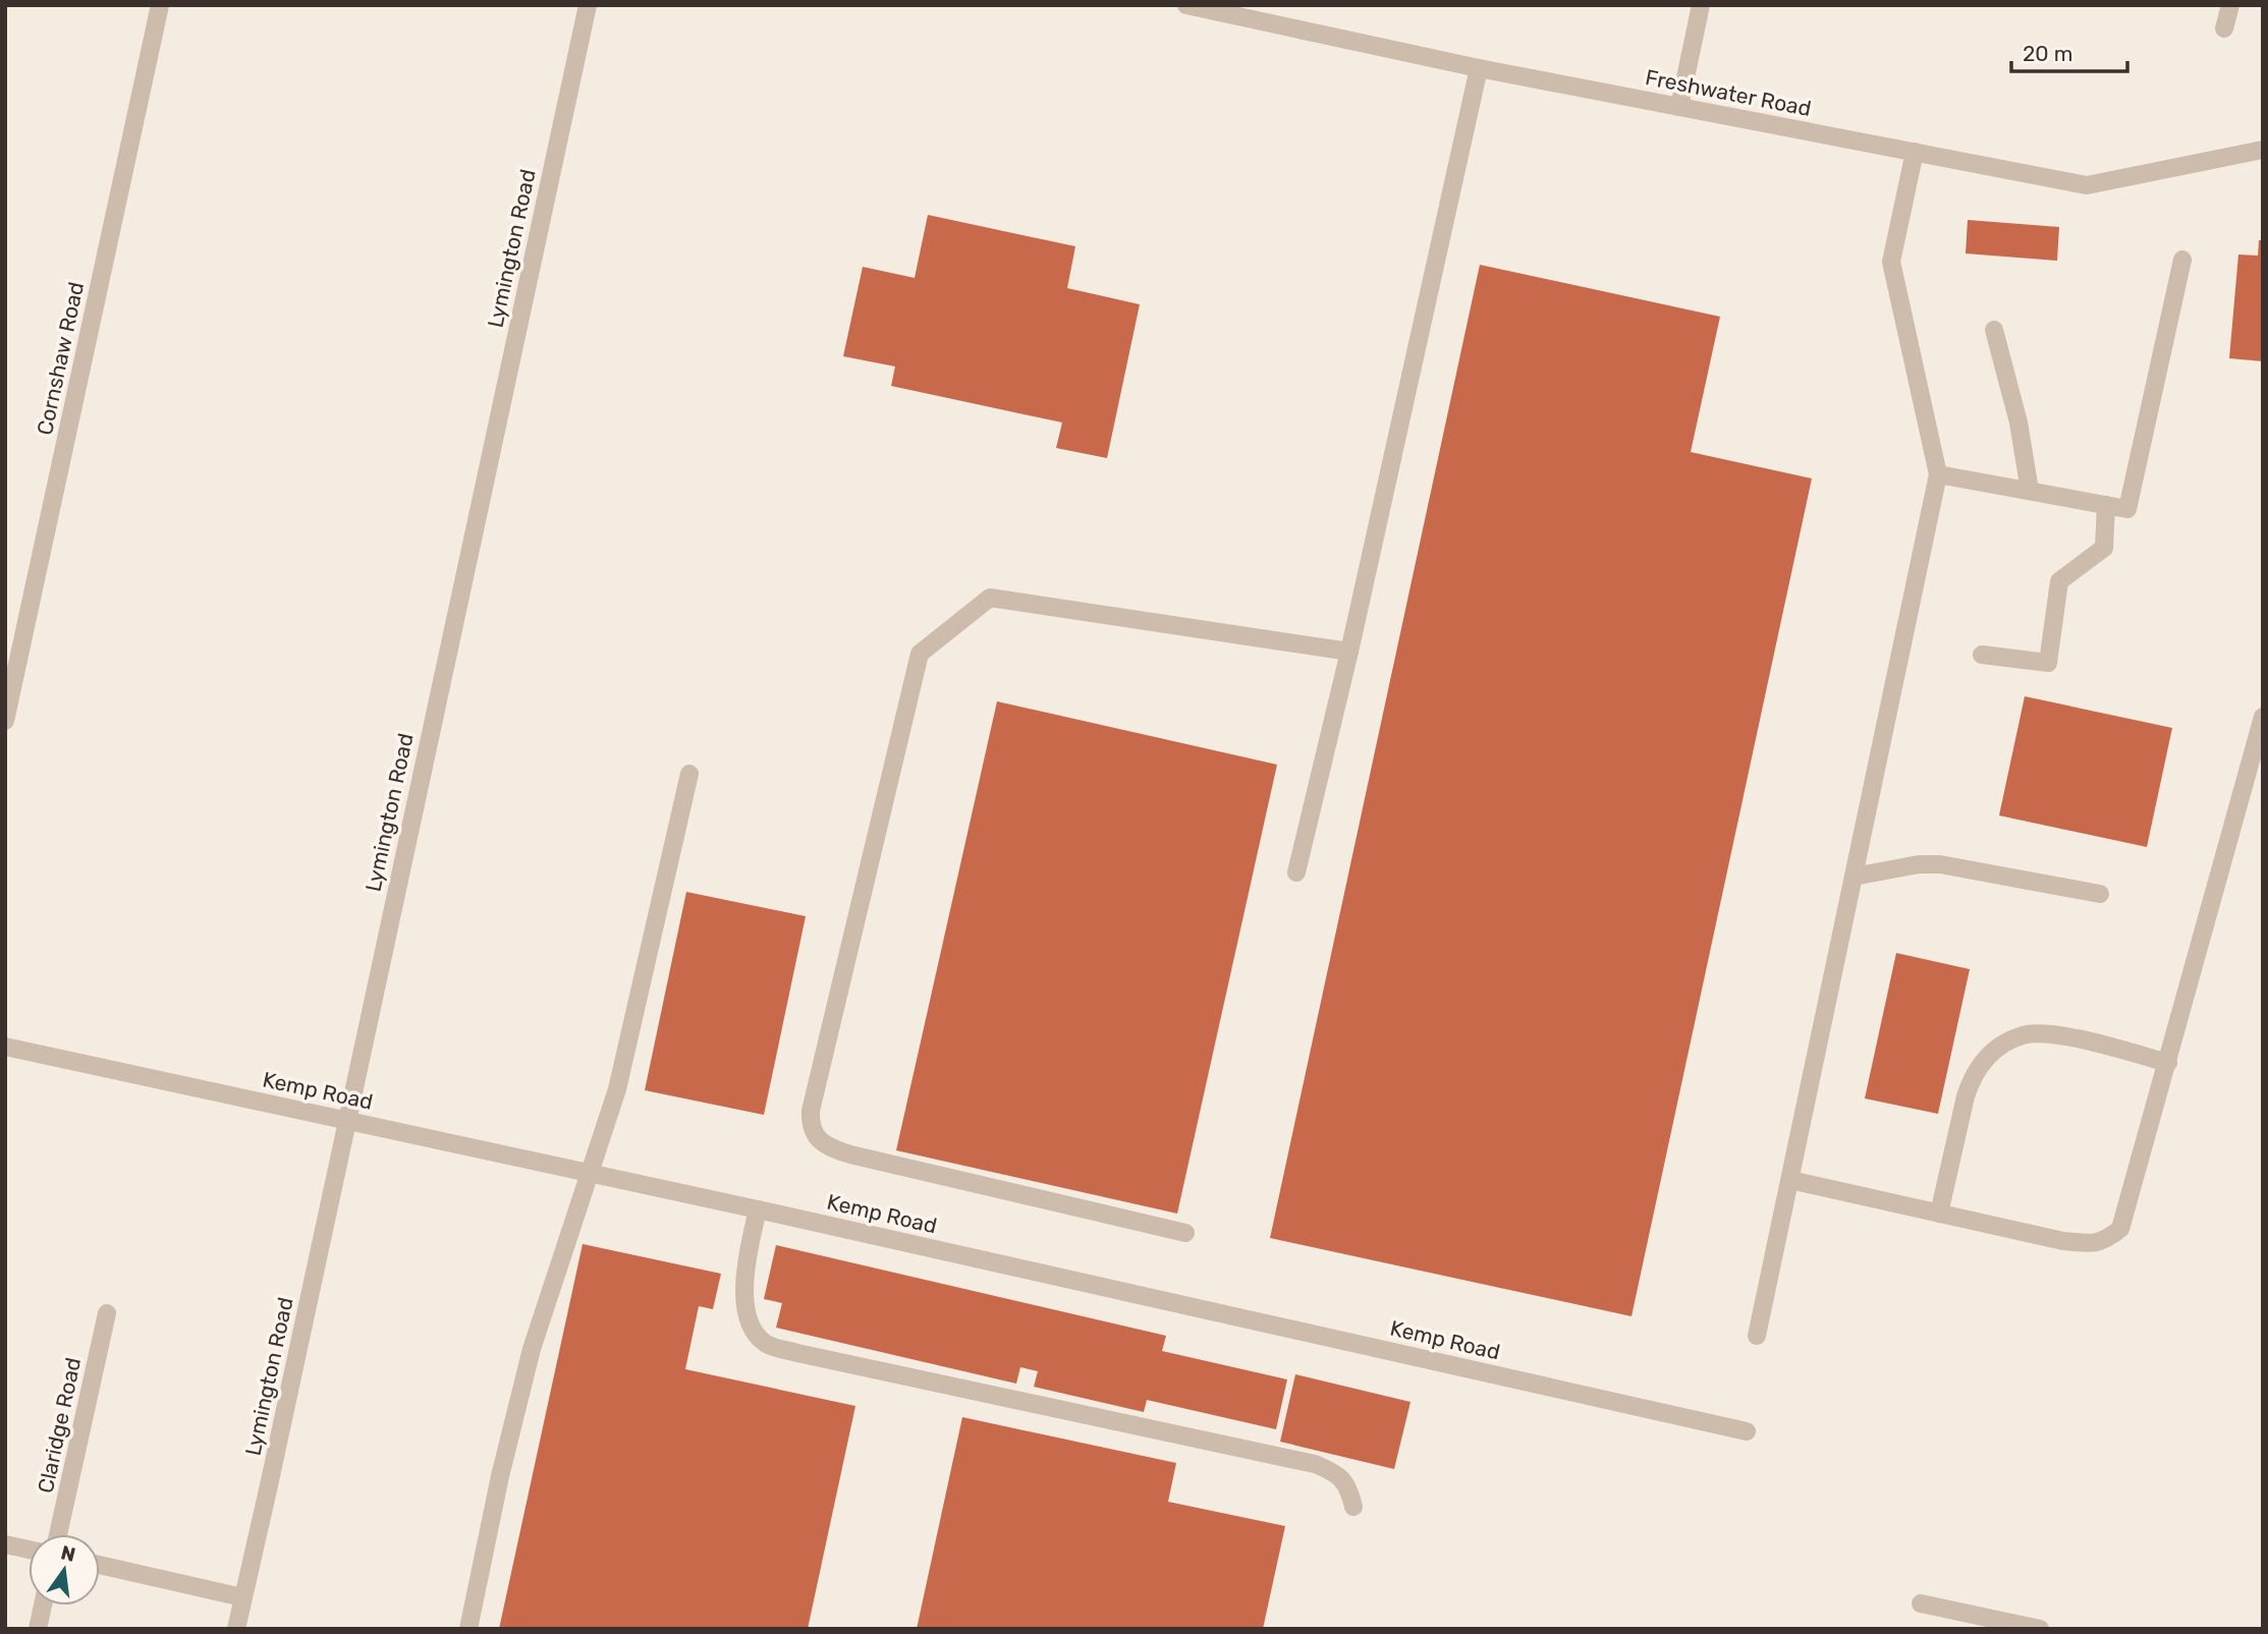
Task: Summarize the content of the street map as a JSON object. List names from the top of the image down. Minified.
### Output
{"streets":{"street":["Freshwater Road","Lymington Road","Cornshaw Road","Kemp Road","Claridge Road"]},"crossings":[["Lymington Road","Kemp Road"]],"scale_bar":"20 m","north":"top"}
